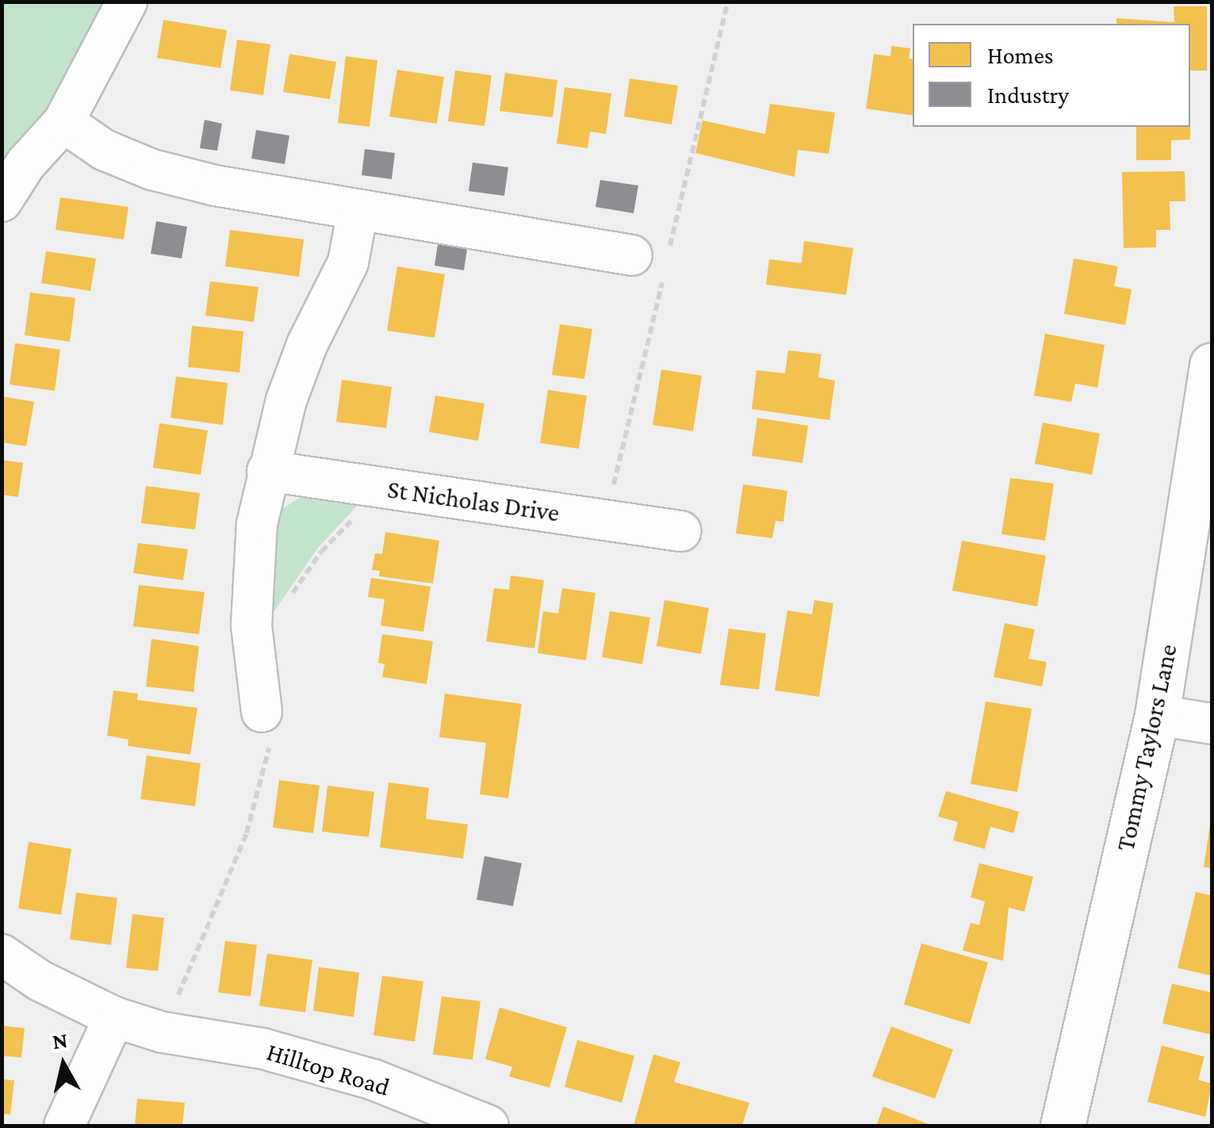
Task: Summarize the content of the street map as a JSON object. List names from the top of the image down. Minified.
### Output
{"streets":{"street":["St Nicholas Drive","Tommy Taylors Lane","Hilltop Road"]},"legend":["Homes","Industry"],"north":"top"}
